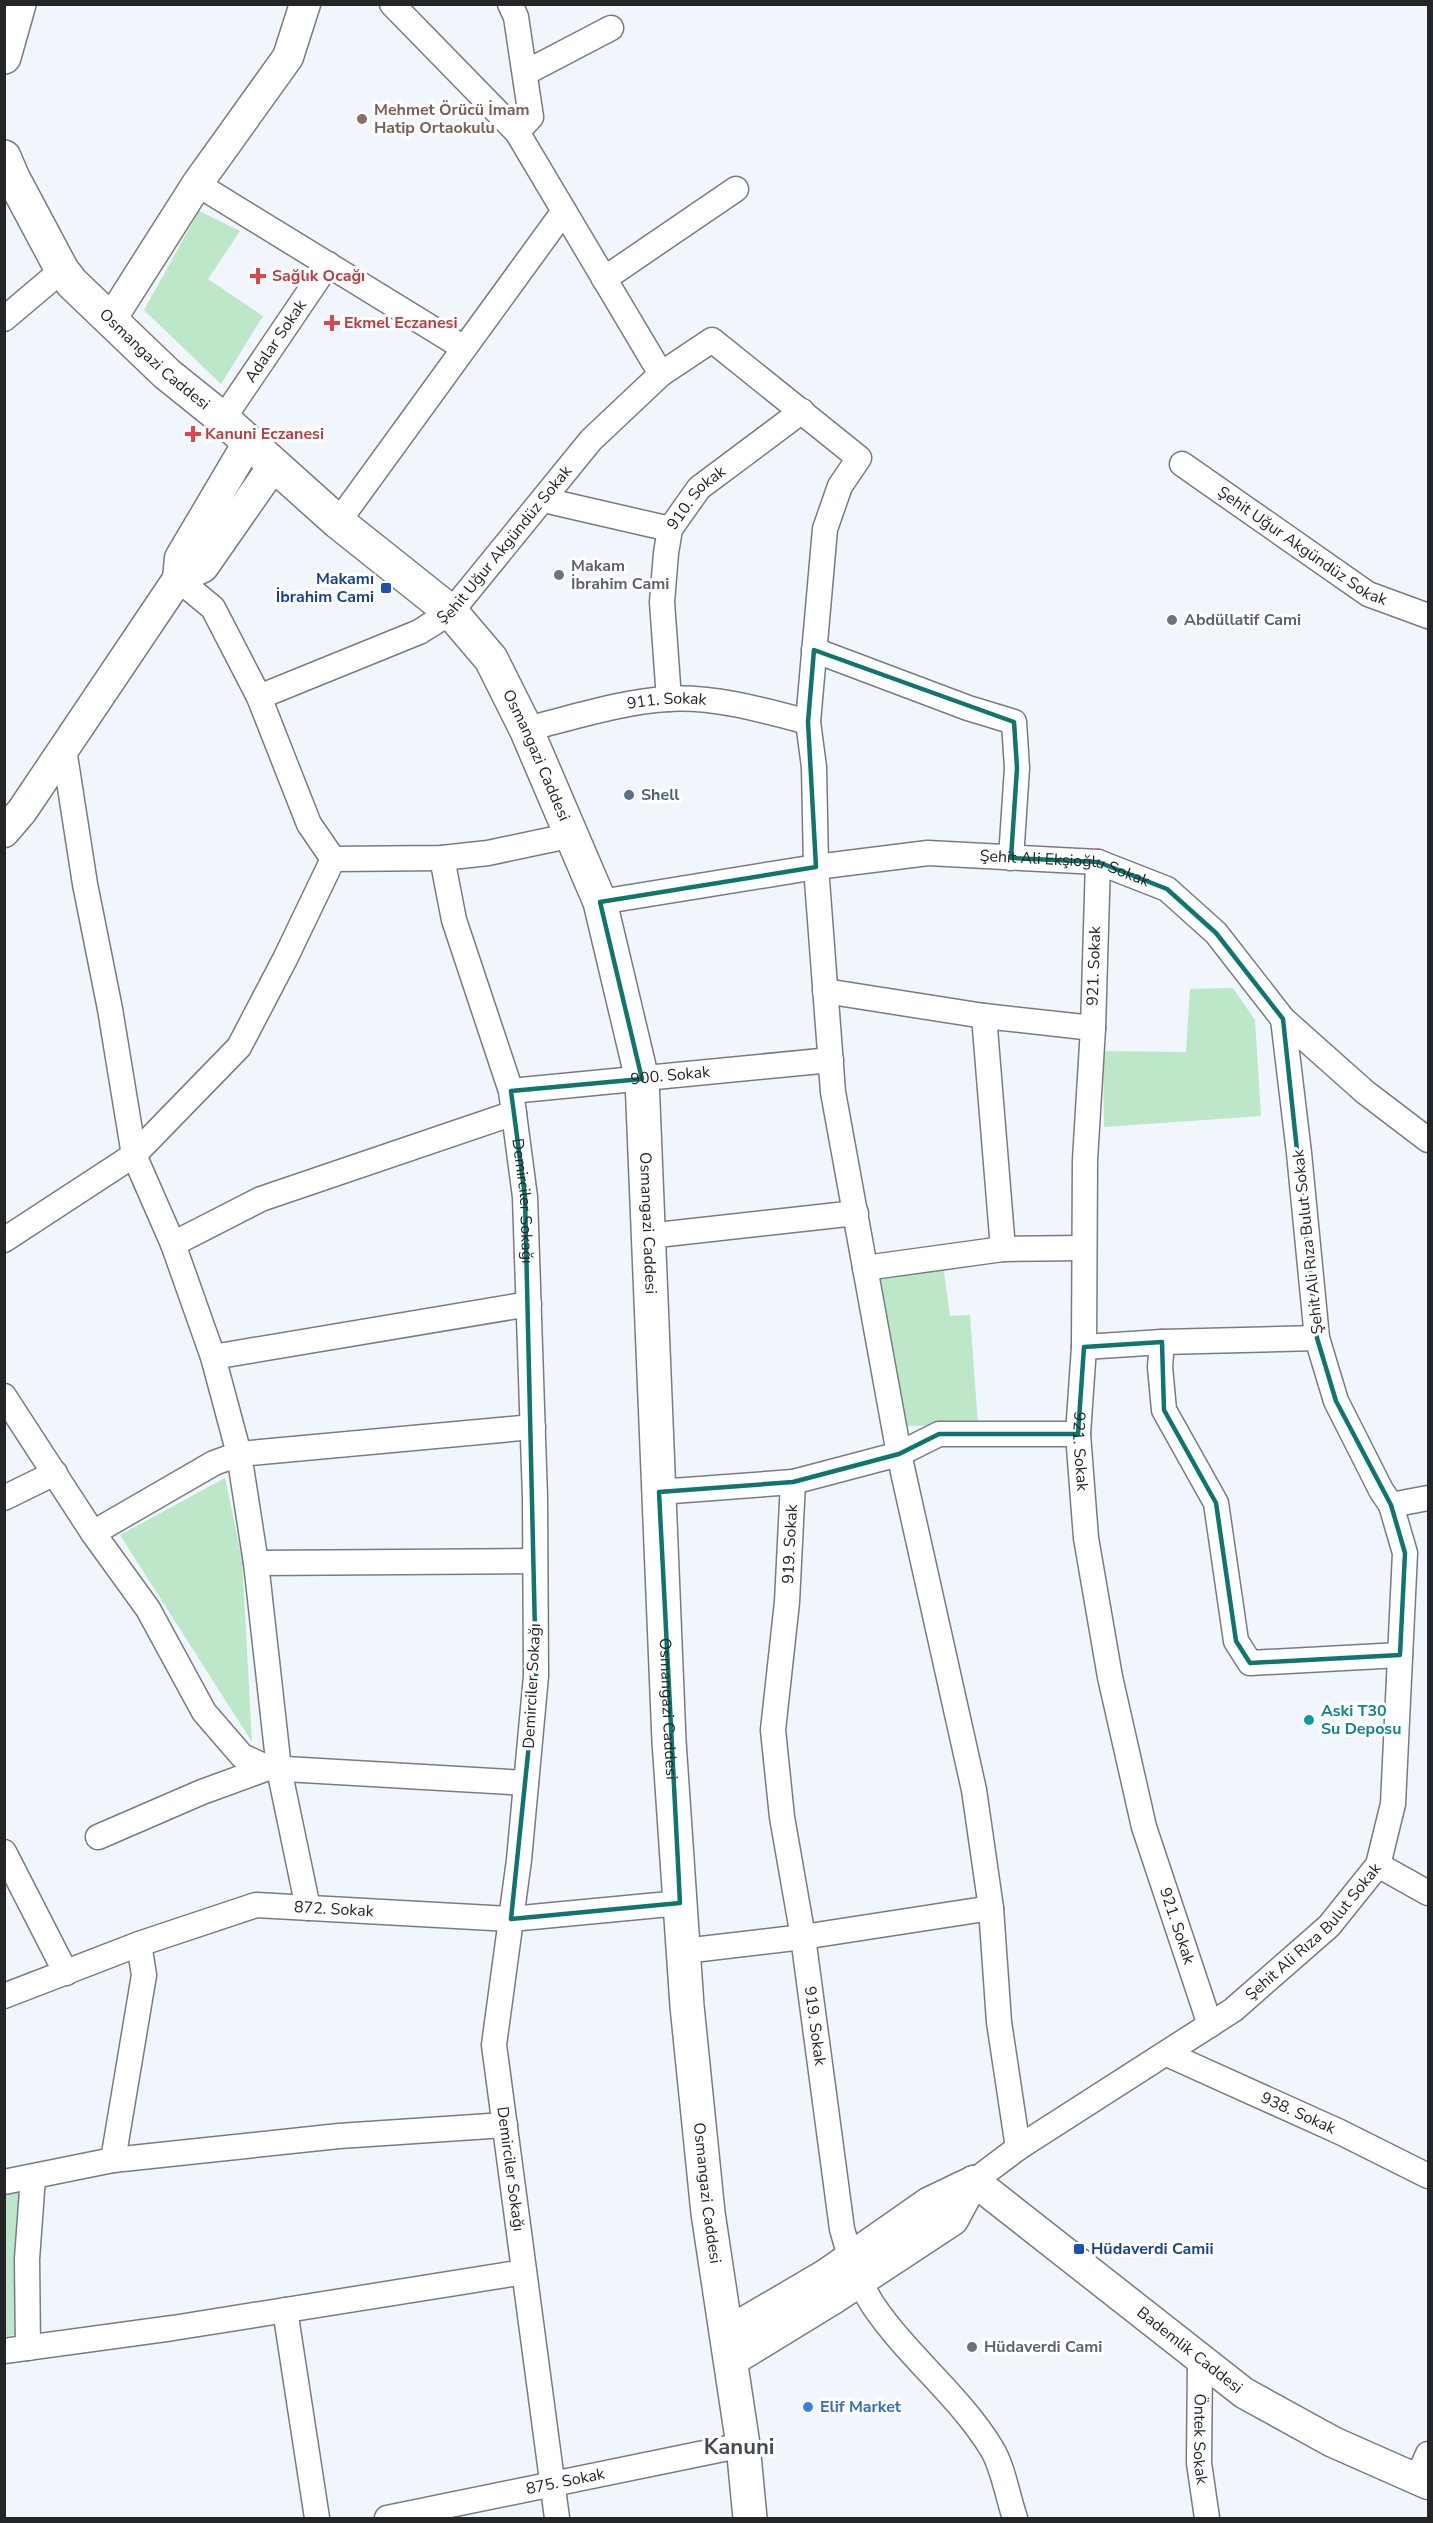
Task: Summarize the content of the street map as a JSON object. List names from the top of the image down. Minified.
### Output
{"streets":{"main road":["Osmangazi Caddesi"],"street":["Adalar Sokak","910. Sokak","Şehit Uğur Akgündüz Sokak","911. Sokak","Şehit Ali Ekşioğlu Sokak","921. Sokak","900. Sokak","Demirciler Sokağı","Şehit Ali Rıza Bulut Sokak","919. Sokak","872. Sokak","938. Sokak","Bademlik Caddesi","Öntek Sokak","875. Sokak"]},"crossings":[["Adalar Sokak","Osmangazi Caddesi"],["Osmangazi Caddesi","Şehit Uğur Akgündüz Sokak"],["Osmangazi Caddesi","911. Sokak"],["Osmangazi Caddesi","Şehit Ali Ekşioğlu Sokak"],["Osmangazi Caddesi","900. Sokak"],["Osmangazi Caddesi","872. Sokak"],["Osmangazi Caddesi","875. Sokak"],["910. Sokak","Şehit Uğur Akgündüz Sokak"],["910. Sokak","911. Sokak"],["Şehit Ali Ekşioğlu Sokak","921. Sokak"],["Şehit Ali Ekşioğlu Sokak","Şehit Ali Rıza Bulut Sokak"],["921. Sokak","Şehit Ali Rıza Bulut Sokak"],["900. Sokak","Demirciler Sokağı"],["Demirciler Sokağı","872. Sokak"],["Demirciler Sokağı","875. Sokak"],["Şehit Ali Rıza Bulut Sokak","938. Sokak"],["Şehit Ali Rıza Bulut Sokak","Bademlik Caddesi"],["Bademlik Caddesi","Öntek Sokak"]],"districts":["Kanuni"],"places":{"other":["Mehmet Örücü İmam Hatip Ortaokulu","Makam İbrahim Cami","Abdüllatif Cami","Shell","Aski T30 Su Deposu","Hüdaverdi Cami","Elif Market"],"health":["Sağlık Ocağı","Ekmel Eczanesi","Kanuni Eczanesi"],"transit":["Makamı İbrahim Cami","Hüdaverdi Camii"]}}
